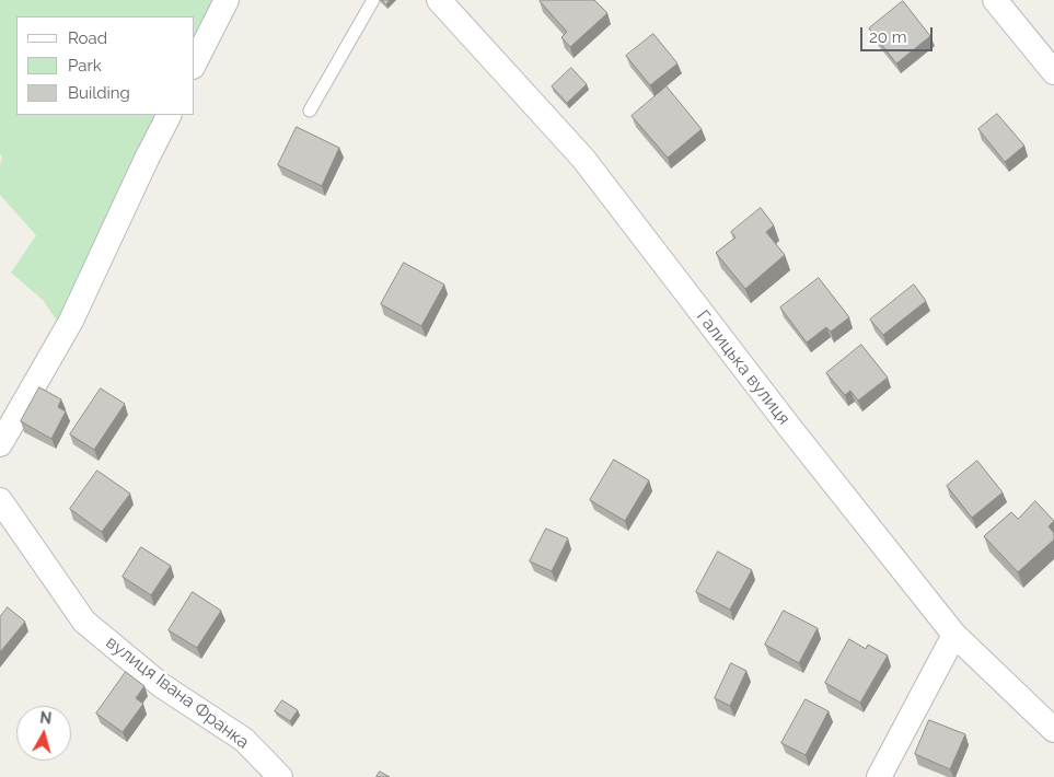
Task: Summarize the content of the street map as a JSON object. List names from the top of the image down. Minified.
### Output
{"streets":{"street":["Галицька вулиця","вулиця Івана Франка"]},"legend":["Road","Park","Building"],"scale_bar":"20 m","north":"top"}
